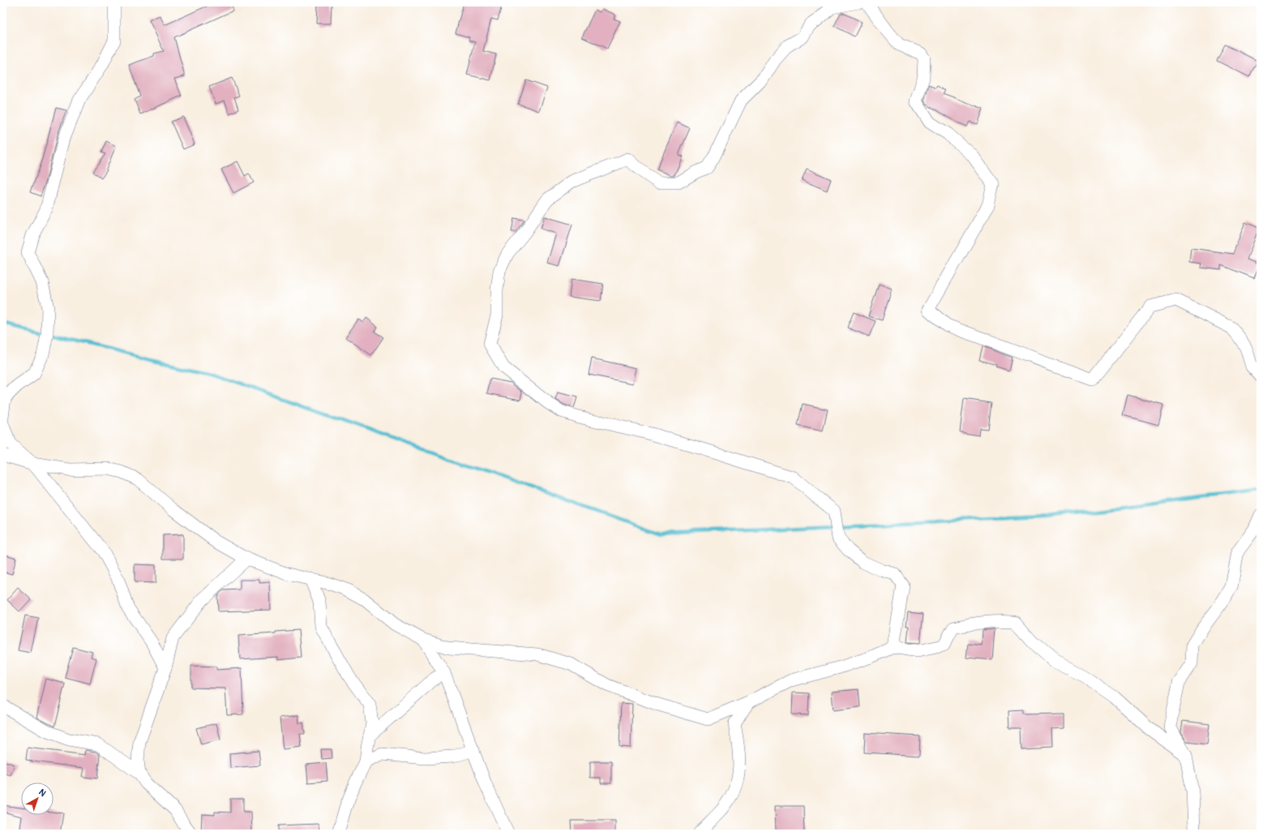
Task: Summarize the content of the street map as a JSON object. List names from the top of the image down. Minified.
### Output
{"north":"top right"}
